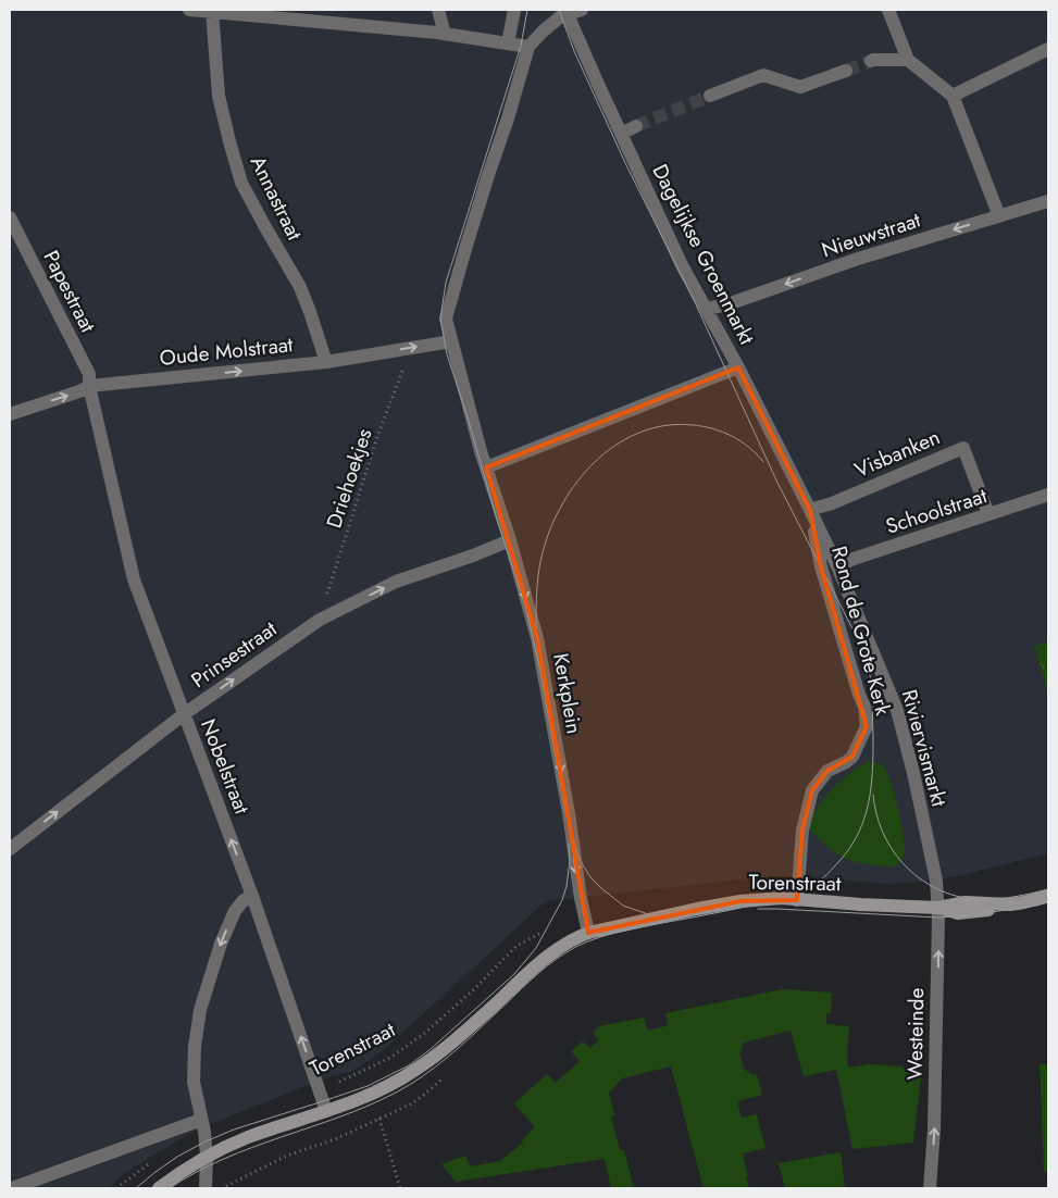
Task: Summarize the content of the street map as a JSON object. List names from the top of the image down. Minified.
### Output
{"streets":{"street":["Annastraat","Nieuwstraat","Dagelijkse Groenmarkt","Papestraat","Oude Molstraat","Visbanken","Schoolstraat","Rond de Grote Kerk","Prinsestraat","Kerkplein","Riviervismarkt","Nobelstraat","Torenstraat","Westeinde"],"path":["Driehoekjes"]},"crossings":[["Annastraat","Oude Molstraat"],["Nieuwstraat","Dagelijkse Groenmarkt"],["Dagelijkse Groenmarkt","Visbanken"],["Dagelijkse Groenmarkt","Rond de Grote Kerk"],["Dagelijkse Groenmarkt","Riviervismarkt"],["Papestraat","Oude Molstraat"],["Papestraat","Nobelstraat"],["Oude Molstraat","Driehoekjes"],["Oude Molstraat","Kerkplein"],["Oude Molstraat","Nobelstraat"],["Visbanken","Schoolstraat"],["Visbanken","Rond de Grote Kerk"],["Visbanken","Riviervismarkt"],["Driehoekjes","Prinsestraat"],["Schoolstraat","Riviervismarkt"],["Rond de Grote Kerk","Riviervismarkt"],["Rond de Grote Kerk","Torenstraat"],["Prinsestraat","Kerkplein"],["Prinsestraat","Nobelstraat"],["Kerkplein","Torenstraat"],["Riviervismarkt","Westeinde"],["Nobelstraat","Torenstraat"],["Torenstraat","Westeinde"]],"one_way":["Nieuwstraat","Oude Molstraat","Prinsestraat","Kerkplein","Nobelstraat","Westeinde"]}
